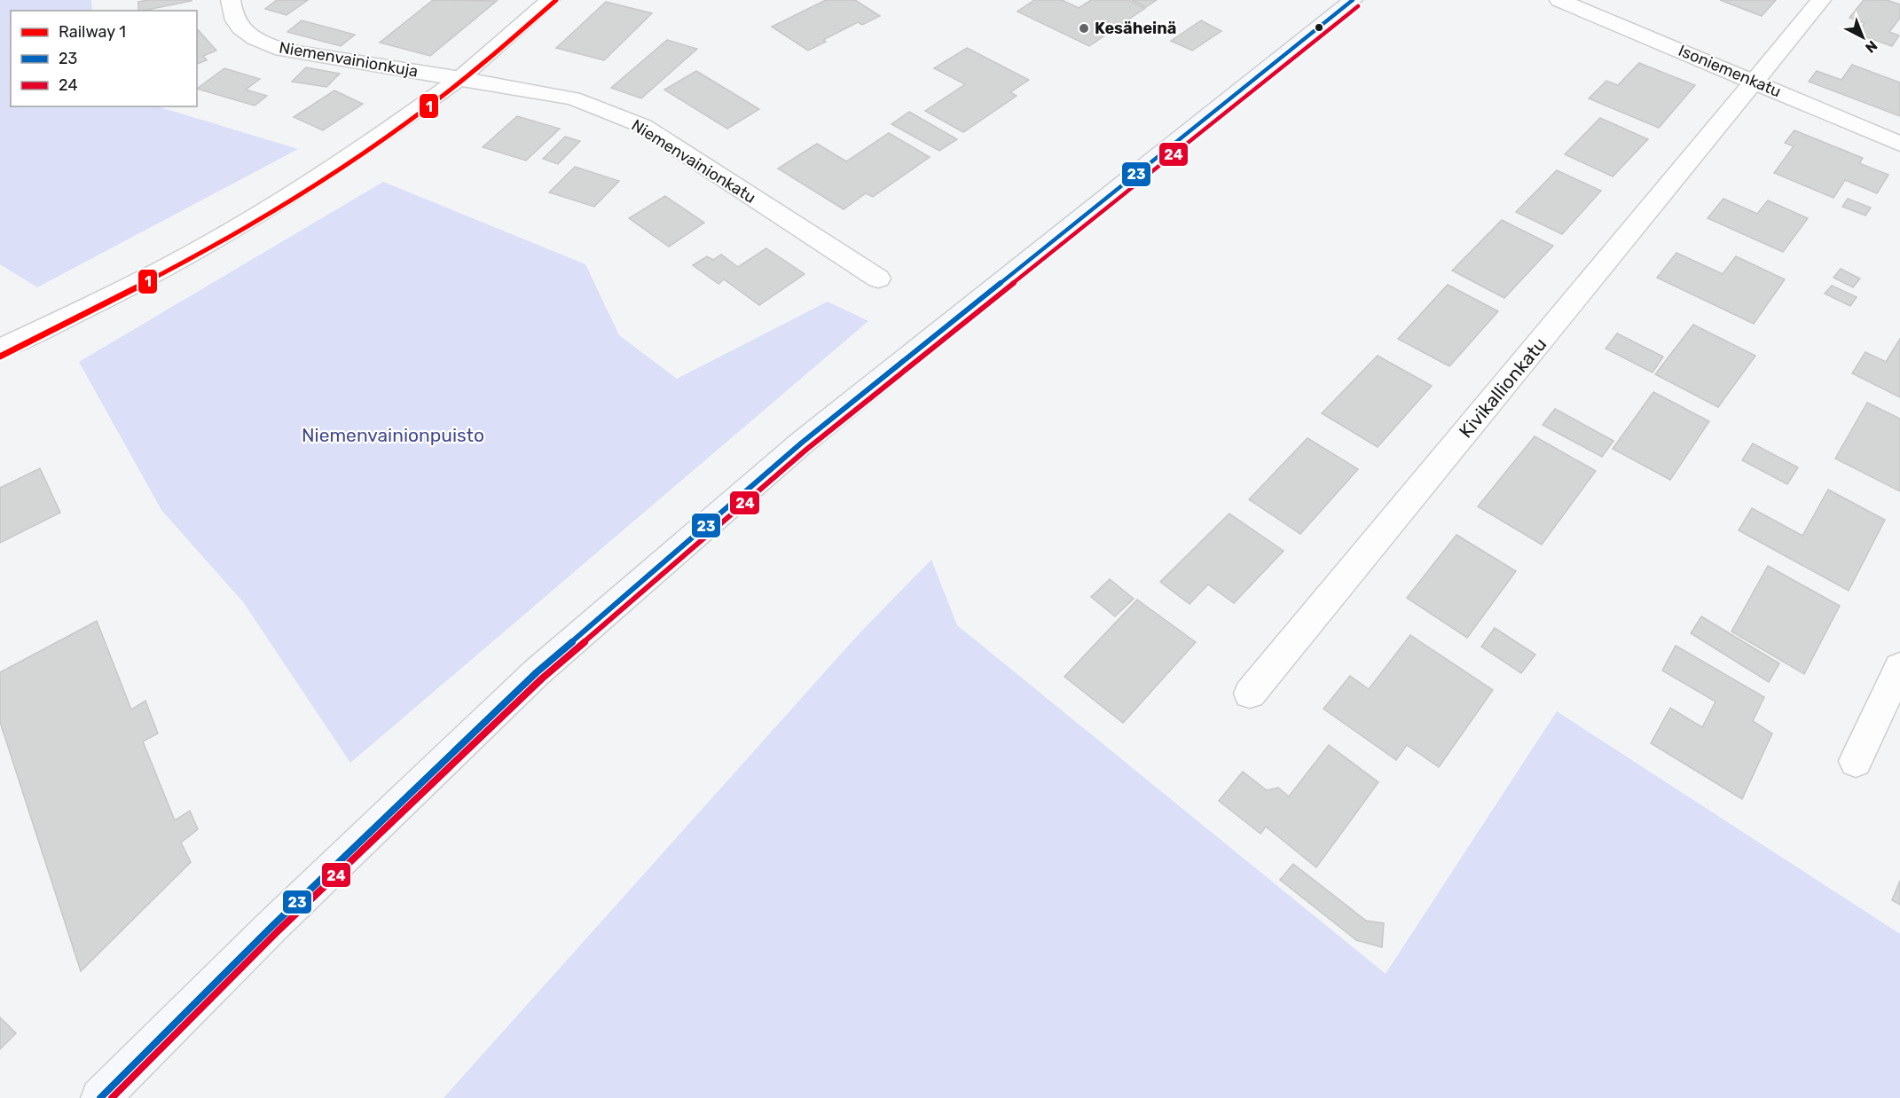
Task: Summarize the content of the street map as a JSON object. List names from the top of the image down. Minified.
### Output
{"streets":{"street":["Niemenvainionkuja","Isoniemenkatu","Niemenvainionkatu","Kivikallionkatu"]},"crossings":[["Niemenvainionkuja","Niemenvainionkatu"],["Isoniemenkatu","Kivikallionkatu"]],"parks":["Niemenvainionpuisto"],"places":["Kesäheinä"],"lines":["rail line 1","transit line 23","transit line 24"],"legend":["Railway 1","23","24"],"north":"bottom right"}
